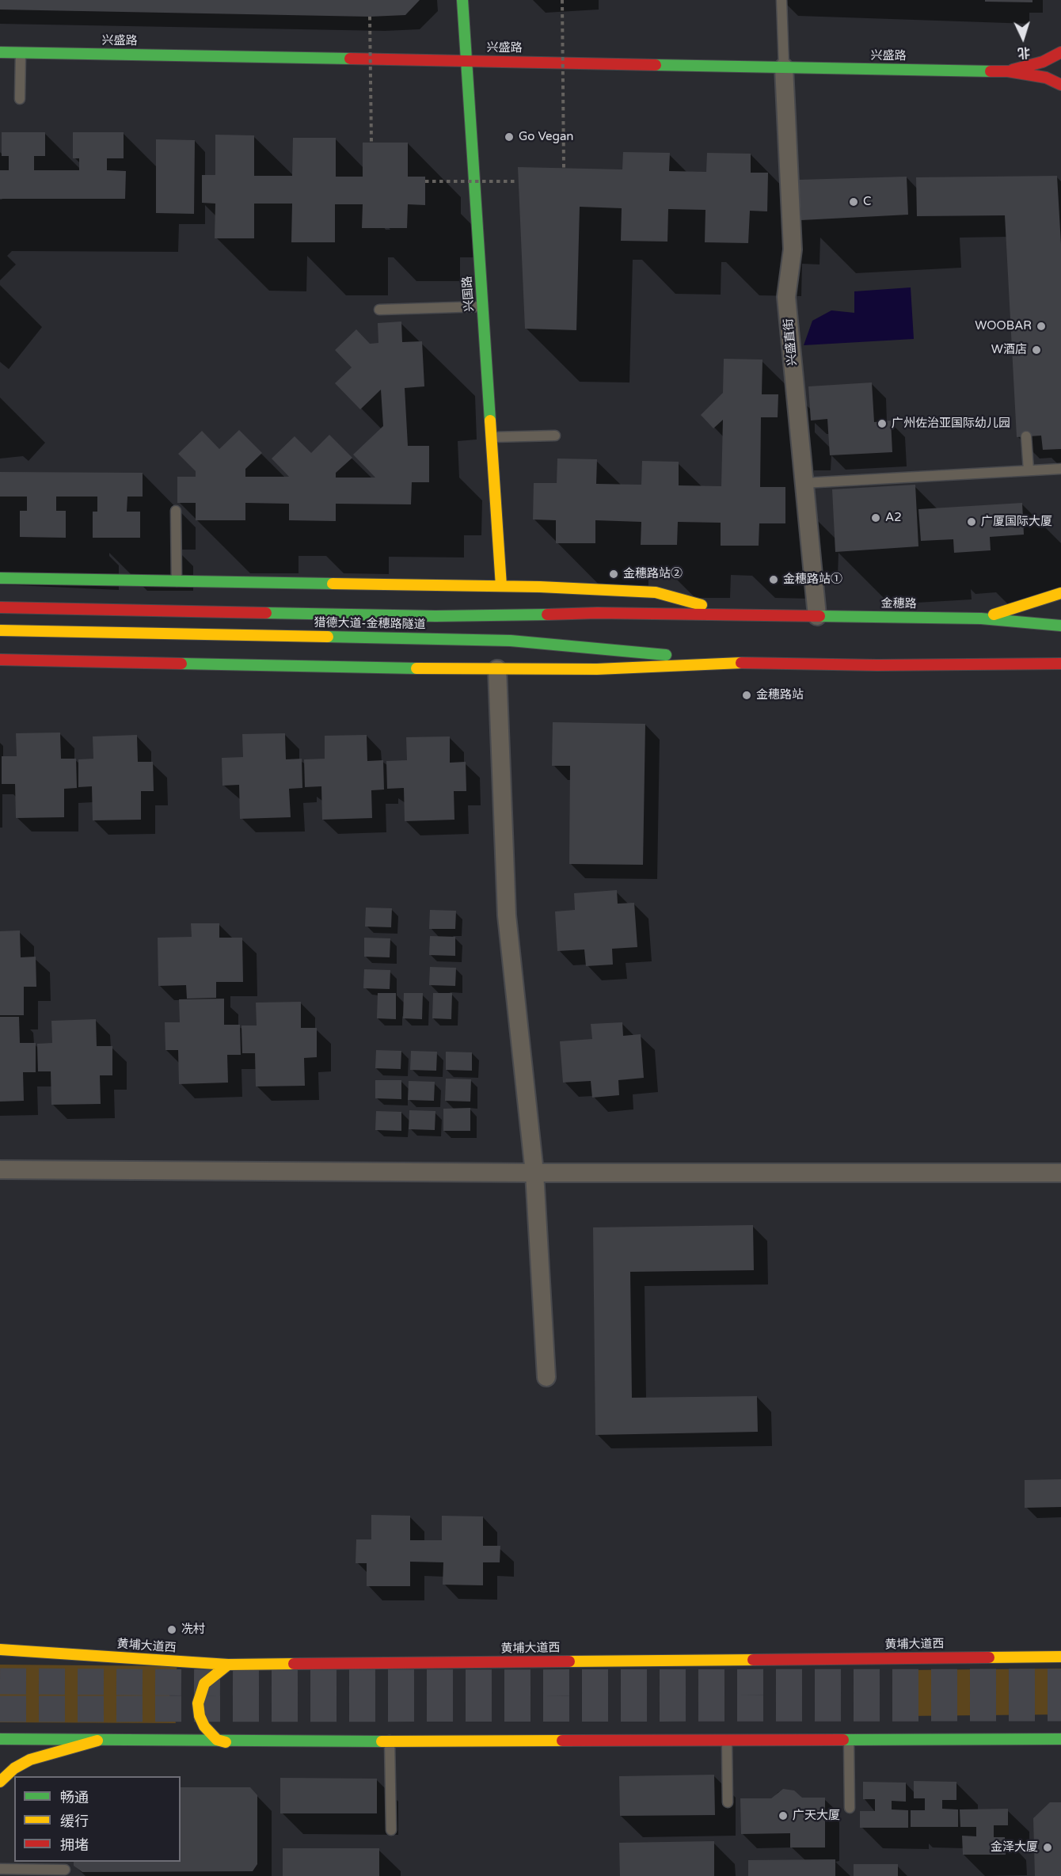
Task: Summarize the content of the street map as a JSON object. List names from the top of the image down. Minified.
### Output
{"streets":{"main road":["兴盛路","兴国路","金穗路","猎德大道-金穗路隧道","黄埔大道西"],"street":["兴盛直街"]},"crossings":[["兴盛路","兴国路"],["兴盛路","兴盛直街"],["兴盛直街","金穗路"],["金穗路","猎德大道-金穗路隧道"]],"places":["Go Vegan","C","WOOBAR","W酒店","广州佐治亚国际幼儿园","A2","广厦国际大厦","金穗路站②","金穗路站①","金穗路站","冼村","广天大厦","金泽大厦"],"legend":["畅通","缓行","拥堵"],"north":"bottom"}
